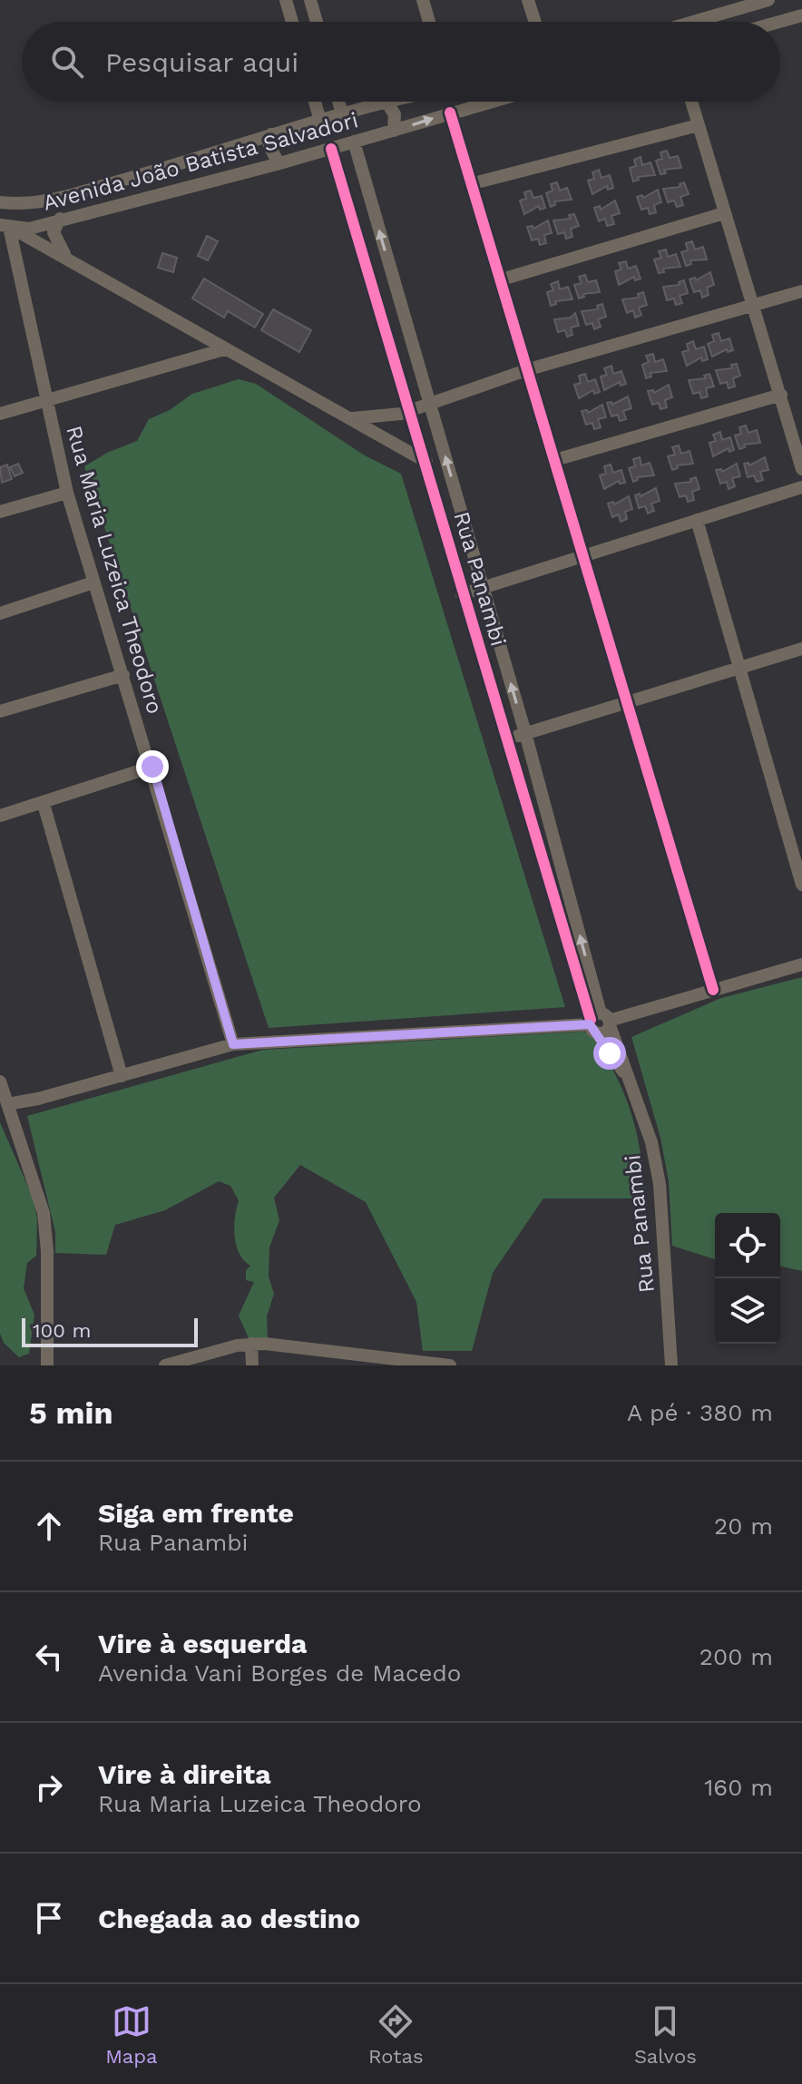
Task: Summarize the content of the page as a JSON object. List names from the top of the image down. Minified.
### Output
{"streets":{"street":["Avenida João Batista Salvadori","Rua Maria Luzeica Theodoro","Rua Panambi"]},"crossings":[["Avenida João Batista Salvadori","Rua Maria Luzeica Theodoro"],["Avenida João Batista Salvadori","Rua Panambi"]],"scale_bar":"100 m","page":{"search":"Pesquisar aqui","scale":"100 m","heading":["5 min","A pé · 380 m"],"list":[["Siga em frente","Rua Panambi","20 m"],["Vire à esquerda","Avenida Vani Borges de Macedo","200 m"],["Vire à direita","Rua Maria Luzeica Theodoro","160 m"],"Chegada ao destino"],"nav":["Mapa","Rotas","Salvos"]}}
